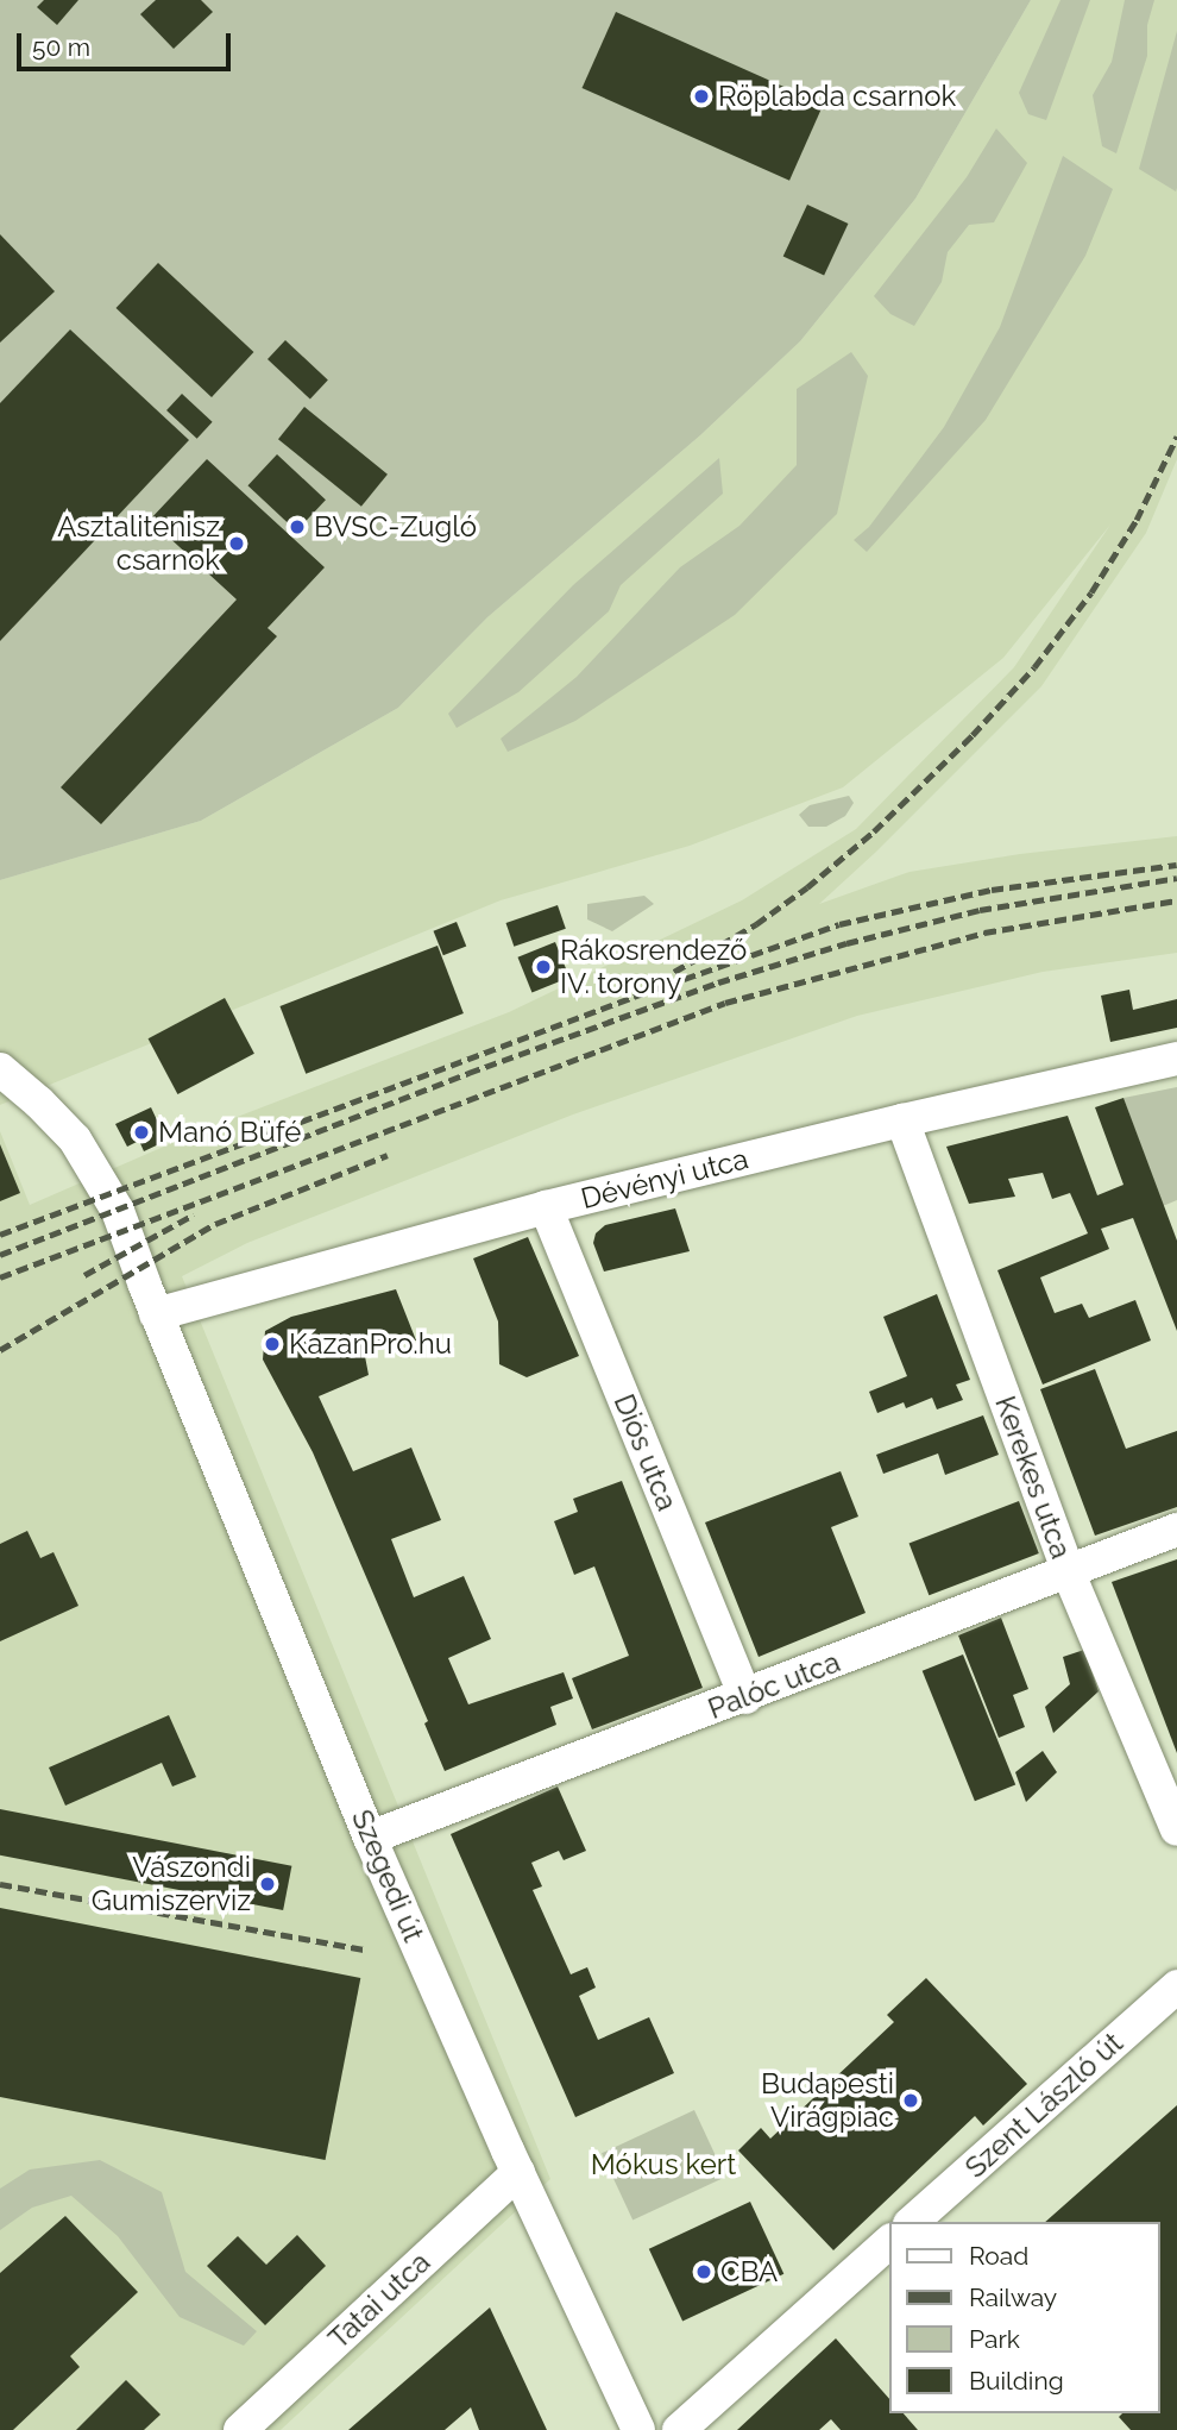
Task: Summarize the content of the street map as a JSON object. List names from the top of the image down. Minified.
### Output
{"streets":{"street":["Dévényi utca","Diós utca","Kerekes utca","Palóc utca","Szegedi út","Szent László út","Tatai utca"]},"crossings":[["Dévényi utca","Diós utca"],["Dévényi utca","Kerekes utca"],["Dévényi utca","Szegedi út"],["Diós utca","Palóc utca"],["Kerekes utca","Palóc utca"],["Palóc utca","Szegedi út"],["Szegedi út","Tatai utca"]],"parks":["Mókus kert"],"places":["Röplabda csarnok","BVSC-Zugló","Asztalitenisz csarnok","Rákosrendező IV. torony","Manó Büfé","KazanPro.hu","Vászondi Gumiszerviz","Budapesti Virágpiac","CBA"],"legend":["Road","Railway","Park","Building"],"scale_bar":"50 m"}
